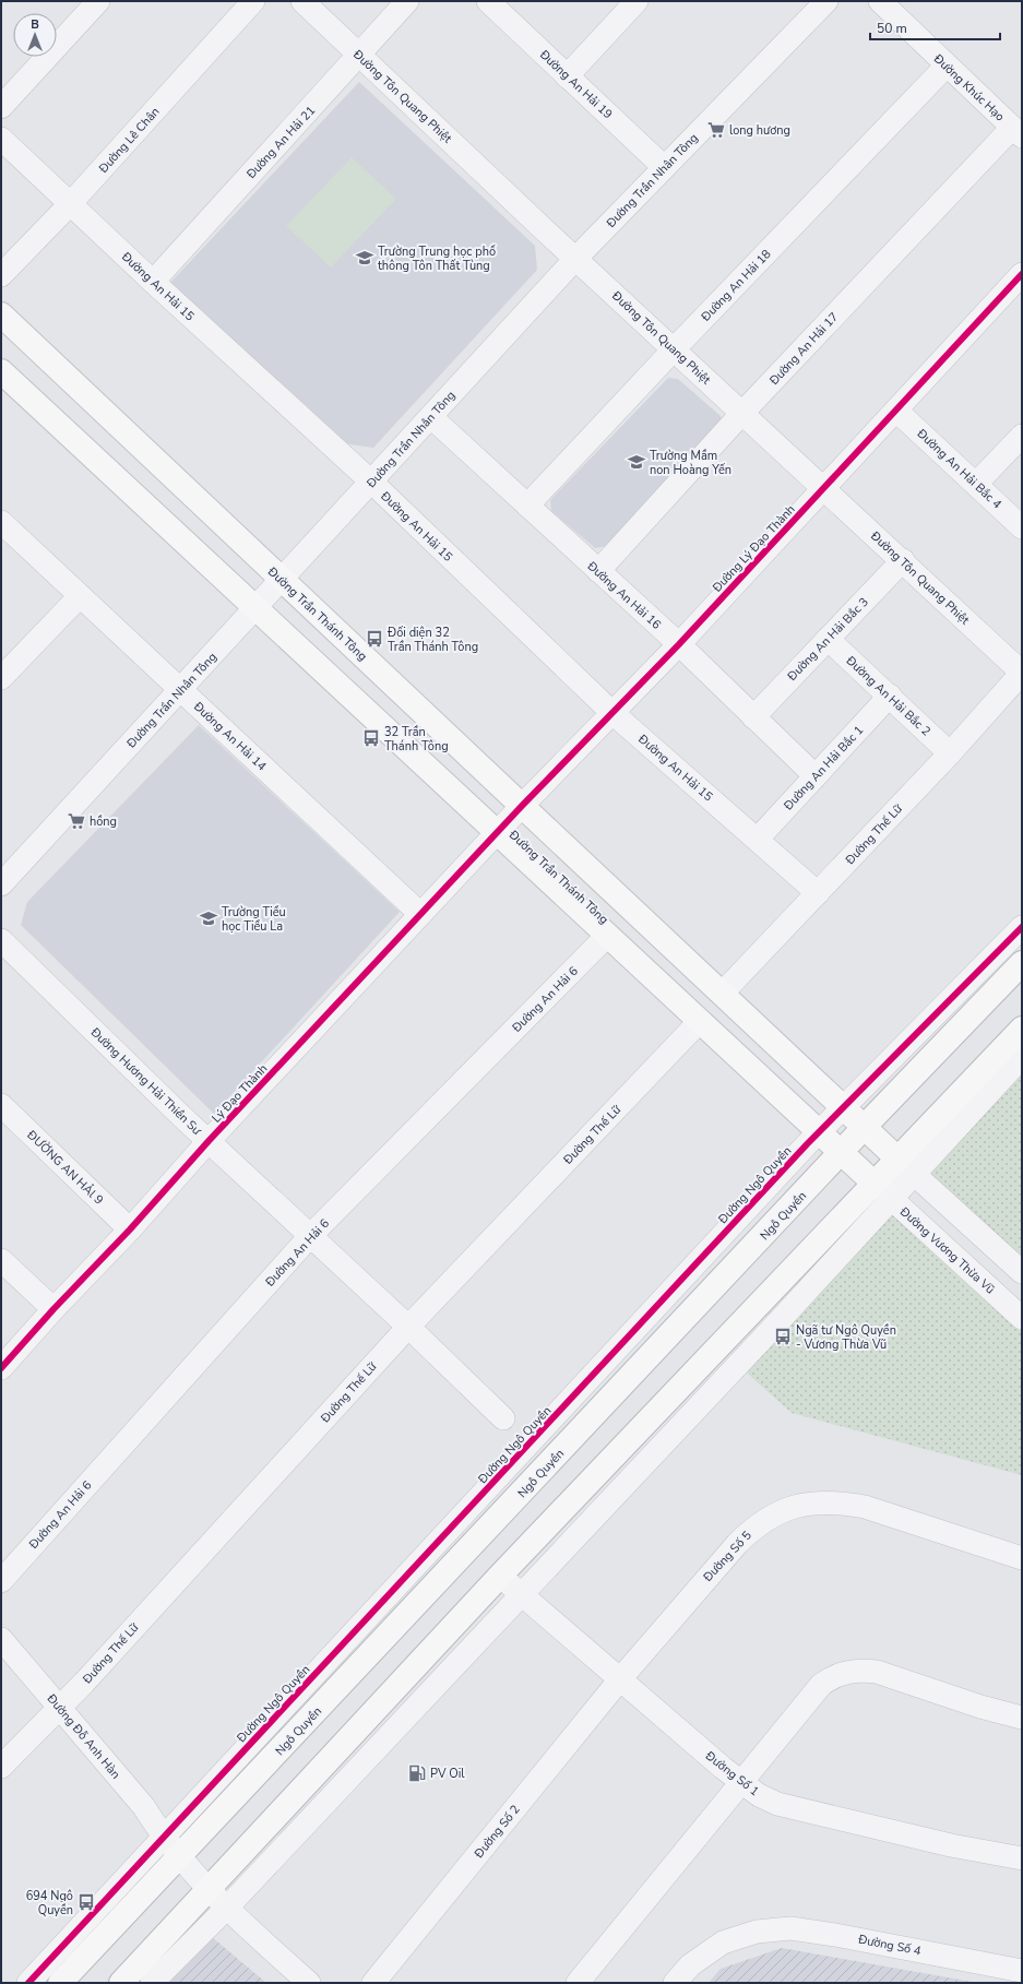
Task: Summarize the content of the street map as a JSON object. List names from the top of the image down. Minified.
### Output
{"streets":{"main road":["Đường Trần Thánh Tông","Ngô Quyền"],"street":["Đường An Hải 19","Đường Khúc Hạo","Đường Tôn Quang Phiệt","Đường Lê Chân","Đường An Hải 21","Đường Trần Nhân Tông","Đường An Hải 18","Đường An Hải 15","Đường An Hải 17","Đường An Hải Bắc 4","Đường Lý Đạo Thành","Đường An Hải 16","Đường An Hải Bắc 3","Đường An Hải Bắc 2","Đường An Hải 14","Đường An Hải Bắc 1","Đường Thế Lữ","Đường An Hải 6","Đường Hương Hải Thiền Sư","Lý Đạo Thành","ĐƯỜNG AN HẢl 9","Đường Ngô Quyền","Đường Vương Thừa Vũ","Đường Số 5","Đường Đỗ Anh Hàn","Đường Số 1","Đường Số 2","Đường Số 4"]},"crossings":[["Đường An Hải 19","Đường Trần Nhân Tông"],["Đường Khúc Hạo","Đường An Hải 18"],["Đường Khúc Hạo","Đường An Hải 17"],["Đường Tôn Quang Phiệt","Đường An Hải 21"],["Đường Tôn Quang Phiệt","Đường Trần Nhân Tông"],["Đường Tôn Quang Phiệt","Đường An Hải 18"],["Đường Tôn Quang Phiệt","Đường An Hải 17"],["Đường Tôn Quang Phiệt","Đường Lý Đạo Thành"],["Đường Tôn Quang Phiệt","Đường An Hải Bắc 3"],["Đường Tôn Quang Phiệt","Đường Thế Lữ"],["Đường Lê Chân","Đường An Hải 15"],["Đường An Hải 21","Đường An Hải 15"],["Đường Trần Nhân Tông","Đường An Hải 15"],["Đường Trần Nhân Tông","Đường An Hải 16"],["Đường Trần Nhân Tông","Đường Trần Thánh Tông"],["Đường Trần Nhân Tông","Đường An Hải 14"],["Đường An Hải 18","Đường An Hải 16"],["Đường An Hải 15","Đường Lý Đạo Thành"],["Đường An Hải 15","Đường An Hải Bắc 1"],["Đường An Hải 15","Đường Thế Lữ"],["Đường An Hải 17","Đường An Hải 16"],["Đường An Hải Bắc 4","Đường Lý Đạo Thành"],["Đường Lý Đạo Thành","Đường An Hải 16"],["Đường Lý Đạo Thành","Đường Trần Thánh Tông"],["Đường Lý Đạo Thành","Lý Đạo Thành"],["Đường An Hải 16","Đường An Hải Bắc 3"],["Đường An Hải 16","Đường An Hải Bắc 1"],["Đường Trần Thánh Tông","Đường Thế Lữ"],["Đường Trần Thánh Tông","Đường An Hải 6"],["Đường Trần Thánh Tông","Lý Đạo Thành"],["Đường Trần Thánh Tông","Đường Ngô Quyền"],["Đường Trần Thánh Tông","Ngô Quyền"],["Đường Trần Thánh Tông","Đường Vương Thừa Vũ"],["Đường An Hải Bắc 3","Đường An Hải Bắc 2"],["Đường An Hải Bắc 2","Đường An Hải Bắc 1"],["Đường An Hải Bắc 2","Đường Thế Lữ"],["Đường An Hải 14","Lý Đạo Thành"],["Đường Thế Lữ","Đường Hương Hải Thiền Sư"],["Đường Thế Lữ","Đường Đỗ Anh Hàn"],["Đường An Hải 6","Đường Hương Hải Thiền Sư"],["Đường Hương Hải Thiền Sư","Lý Đạo Thành"],["Lý Đạo Thành","ĐƯỜNG AN HẢl 9"],["Đường Ngô Quyền","Đường Đỗ Anh Hàn"],["Ngô Quyền","Đường Đỗ Anh Hàn"],["Đường Số 5","Đường Số 1"],["Đường Số 5","Đường Số 2"],["Đường Số 1","Đường Số 2"]],"places":{"supermarket":["long hương","hồng"],"school or university":["Trường Trung học phổ thông Tôn Thất Tùng","Trường Mầm non Hoàng Yến","Trường Tiểu học Tiểu La"],"bus stop":["Đối diện 32 Trần Thánh Tông","32 Trần Thánh Tông","Ngã tư Ngô Quyền - Vương Thừa Vũ","694 Ngô Quyền"],"fuel station":["PV Oil"]},"scale_bar":"50 m","north":"top"}
